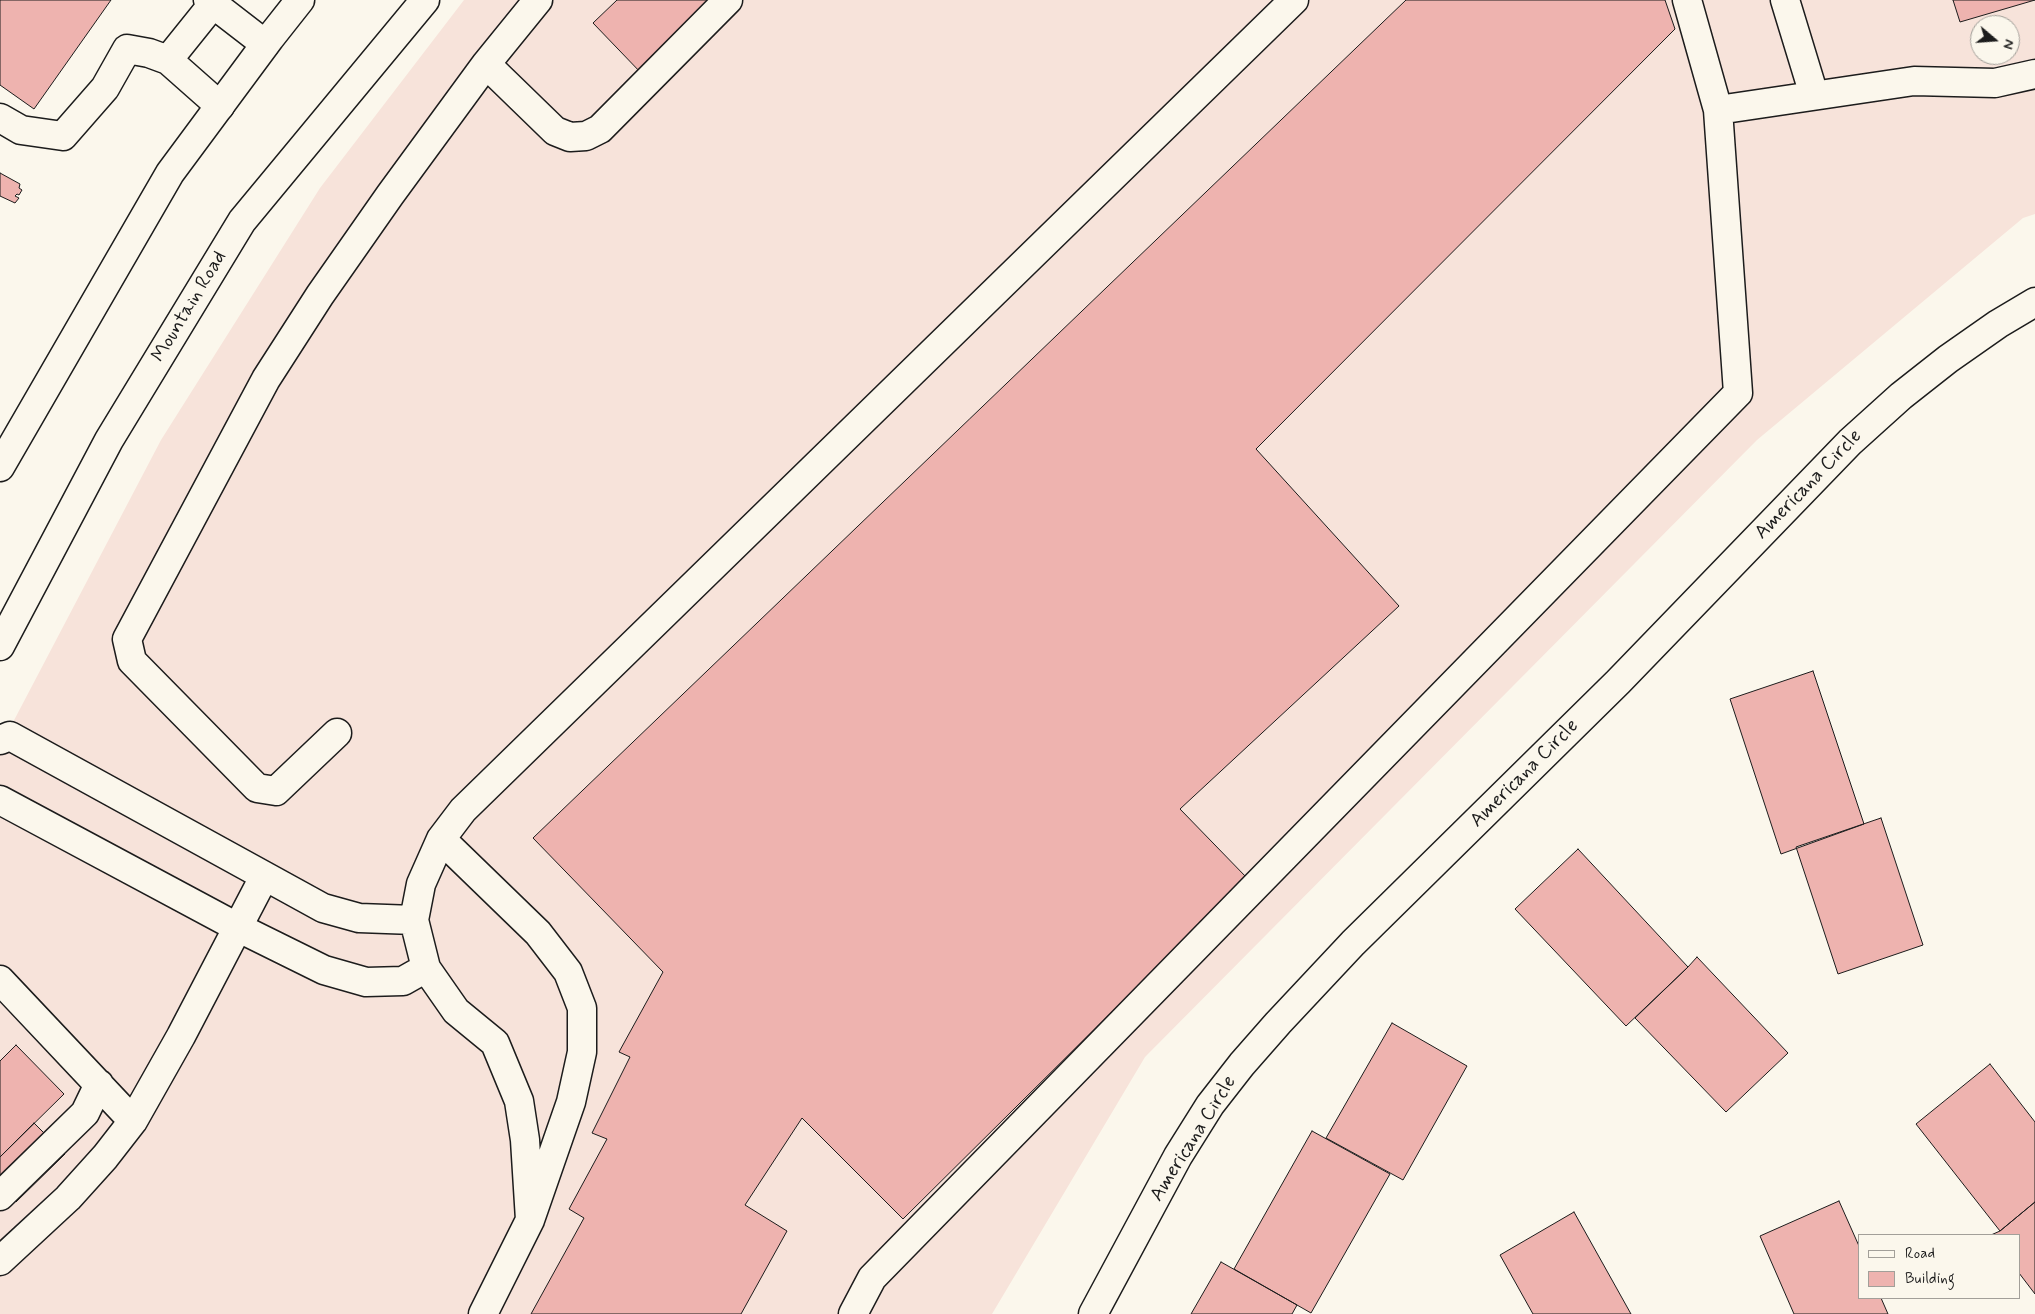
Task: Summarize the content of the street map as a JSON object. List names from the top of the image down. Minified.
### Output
{"streets":{"street":["Mountain Road","Americana Circle"]},"legend":["Road","Building"],"north":"right"}
